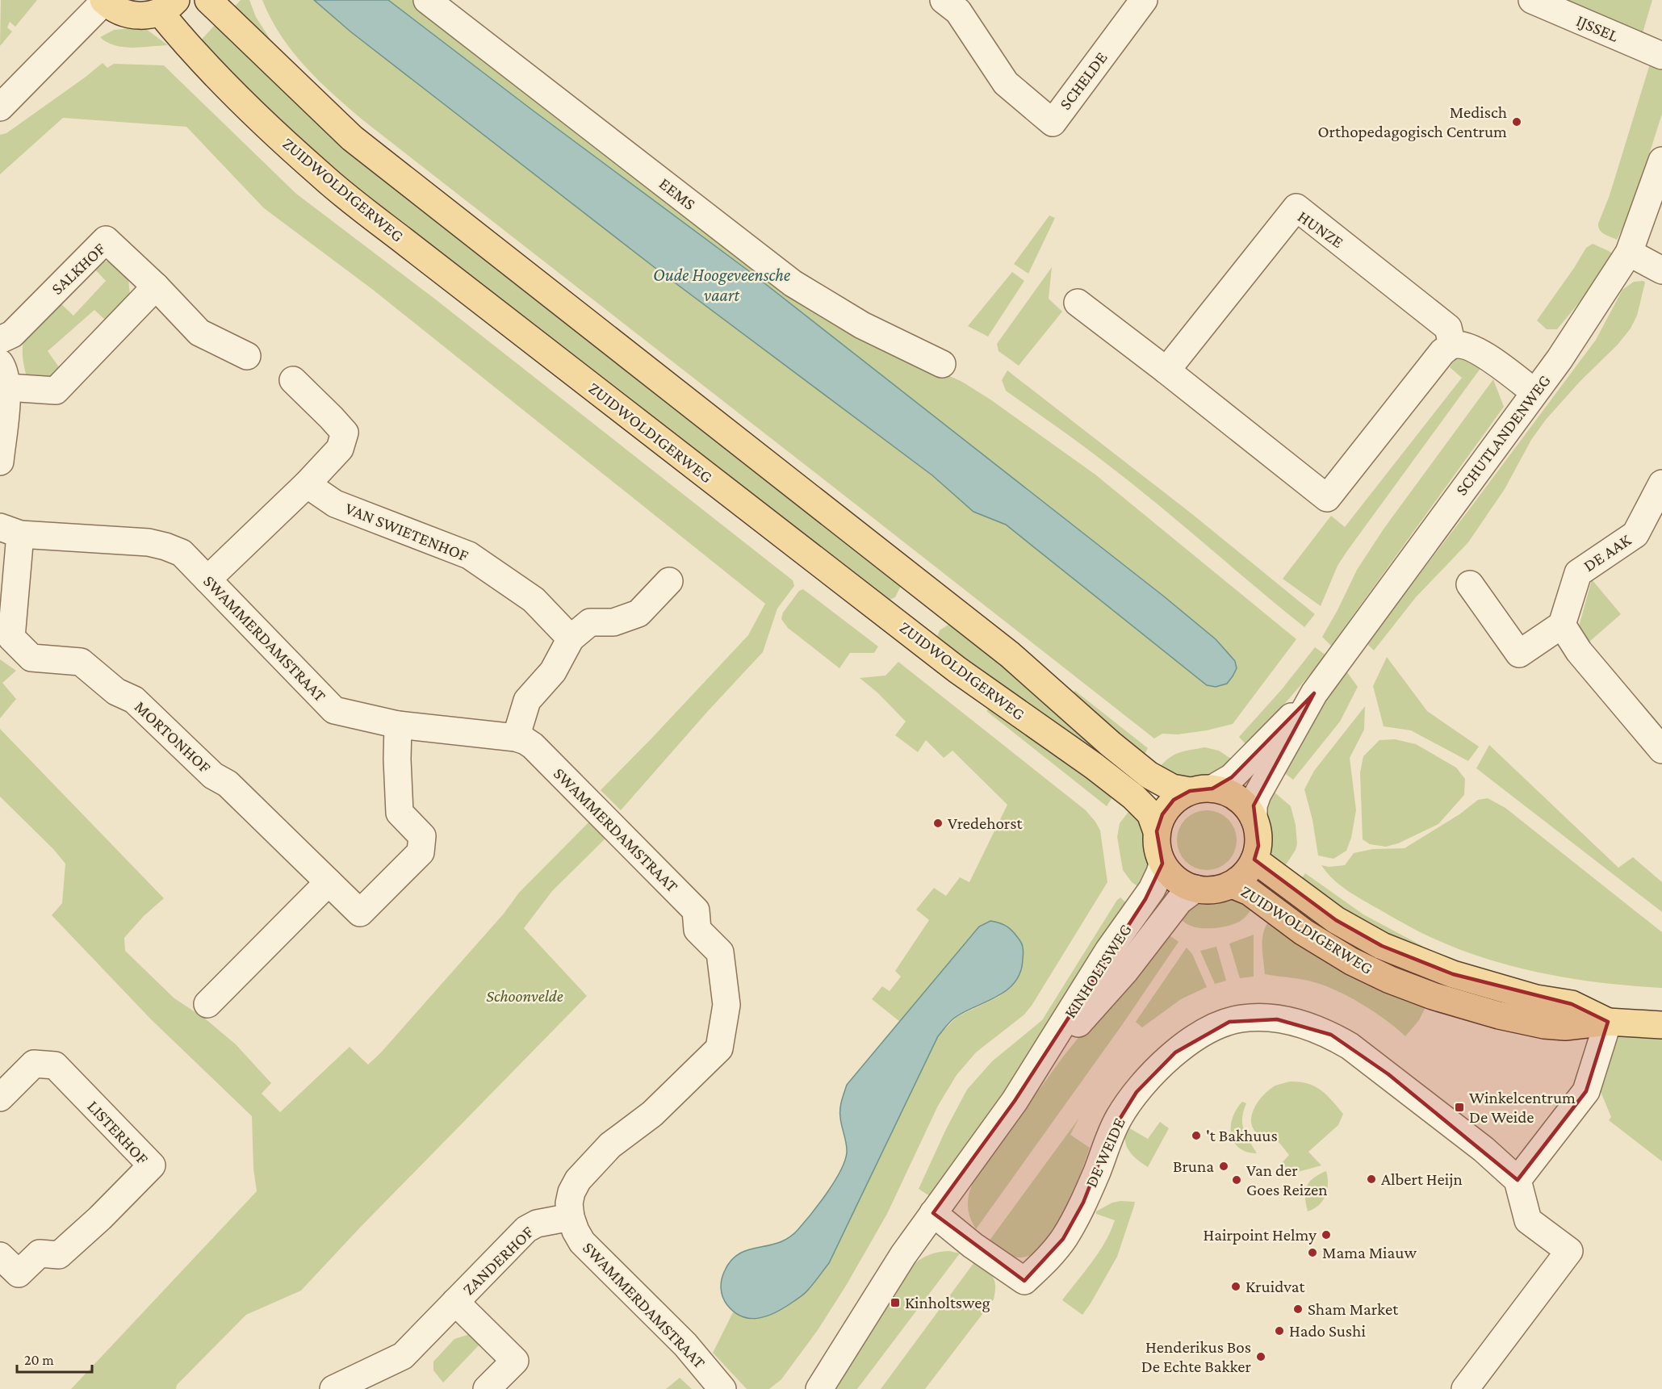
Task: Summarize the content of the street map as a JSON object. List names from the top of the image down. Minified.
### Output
{"streets":{"main road":["ZUIDWOLDIGERWEG"],"street":["IJSSEL","SCHELDE","EEMS","HUNZE","SALKHOF","SCHUTLANDENWEG","VAN SWIETENHOF","DE AAK","SWAMMERDAMSTRAAT","MORTONHOF","KINHOLTSWEG","LISTERHOF","DE WEIDE","ZANDERHOF"]},"crossings":[["ZUIDWOLDIGERWEG","SCHUTLANDENWEG"],["ZUIDWOLDIGERWEG","KINHOLTSWEG"],["SCHUTLANDENWEG","KINHOLTSWEG"],["SWAMMERDAMSTRAAT","MORTONHOF"],["SWAMMERDAMSTRAAT","ZANDERHOF"],["KINHOLTSWEG","DE WEIDE"]],"water":["Oude Hoogeveensche vaart"],"parks":["Schoonvelde"],"places":{"other":["Medisch Orthopedagogisch Centrum","Vredehorst","'t Bakhuus","Bruna","Albert Heijn","Van der Goes Reizen","Hairpoint Helmy","Mama Miauw","Kruidvat","Sham Market","Hado Sushi","Henderikus Bos De Echte Bakker"],"transit":["Winkelcentrum De Weide","Kinholtsweg"]},"scale_bar":"20 m"}
